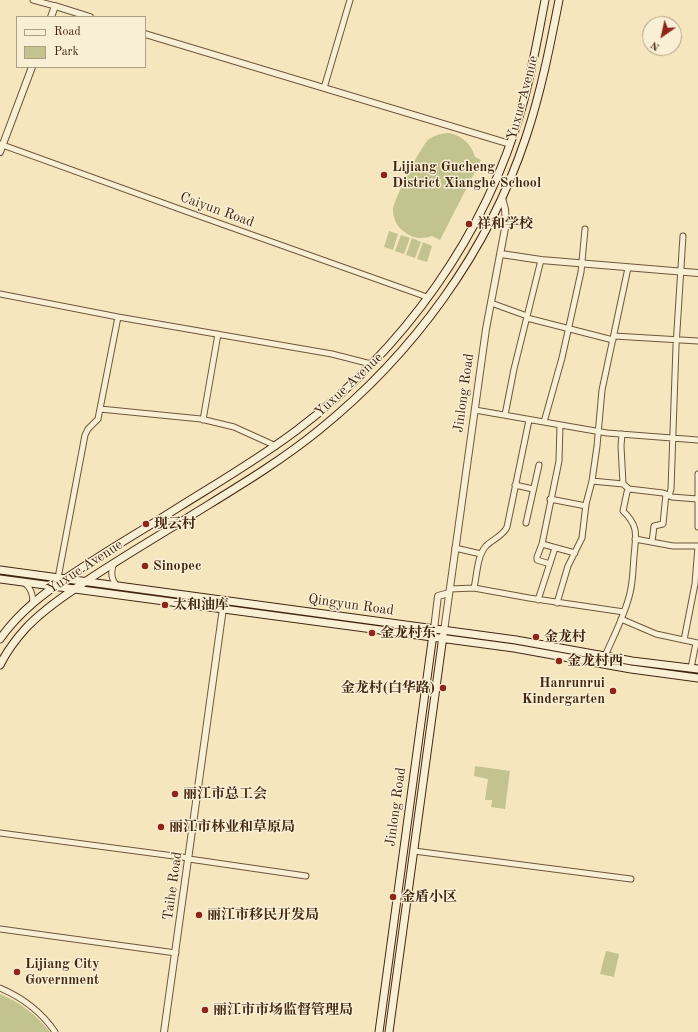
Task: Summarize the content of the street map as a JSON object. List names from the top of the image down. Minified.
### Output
{"streets":{"main road":["Yuxue Avenue","Jinlong Road","Qingyun Road"],"street":["Caiyun Road","Taihe Road"]},"crossings":[["Yuxue Avenue","Caiyun Road"],["Yuxue Avenue","Jinlong Road"],["Yuxue Avenue","Qingyun Road"],["Jinlong Road","Qingyun Road"],["Qingyun Road","Taihe Road"]],"places":["Lijiang Gucheng District Xianghe School","祥和学校","现云村","Sinopec","太和油库","金龙村东","金龙村","金龙村西","金龙村(白华路)","Hanrunrui Kindergarten","丽江市总工会","丽江市林业和草原局","金盾小区","丽江市移民开发局","Lijiang City Government","丽江市市场监督管理局"],"legend":["Road","Park"],"north":"bottom left"}
